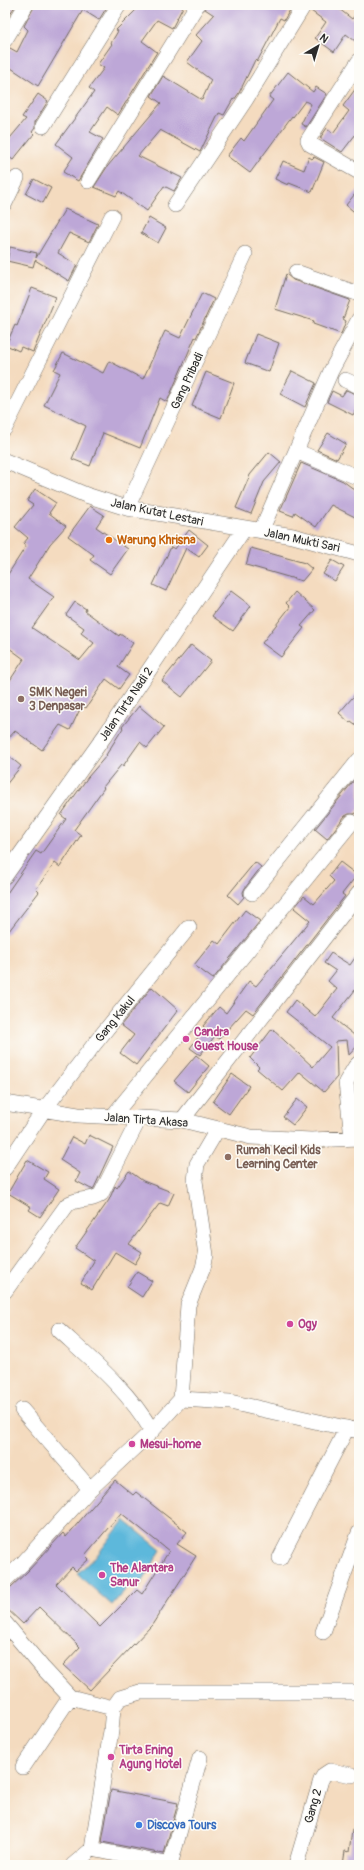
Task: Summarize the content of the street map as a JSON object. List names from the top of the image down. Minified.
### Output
{"streets":{"street":["Gang Pribadi","Jalan Kutat Lestari","Jalan Mukti Sari","Jalan Tirta Nadi 2","Gang Kakul","Jalan Tirta Akasa","Gang 2"]},"crossings":[["Gang Pribadi","Jalan Kutat Lestari"],["Jalan Kutat Lestari","Jalan Mukti Sari"],["Jalan Kutat Lestari","Jalan Tirta Nadi 2"],["Jalan Mukti Sari","Jalan Tirta Nadi 2"],["Gang Kakul","Jalan Tirta Akasa"]],"places":["Warung Khrisna","SMK Negeri 3 Denpasar","Candra Guest House","Rumah Kecil Kids Learning Center","Ogy","Mesui-home","The Alantara Sanur","Tirta Ening Agung Hotel","Discova Tours"],"north":"top right"}
